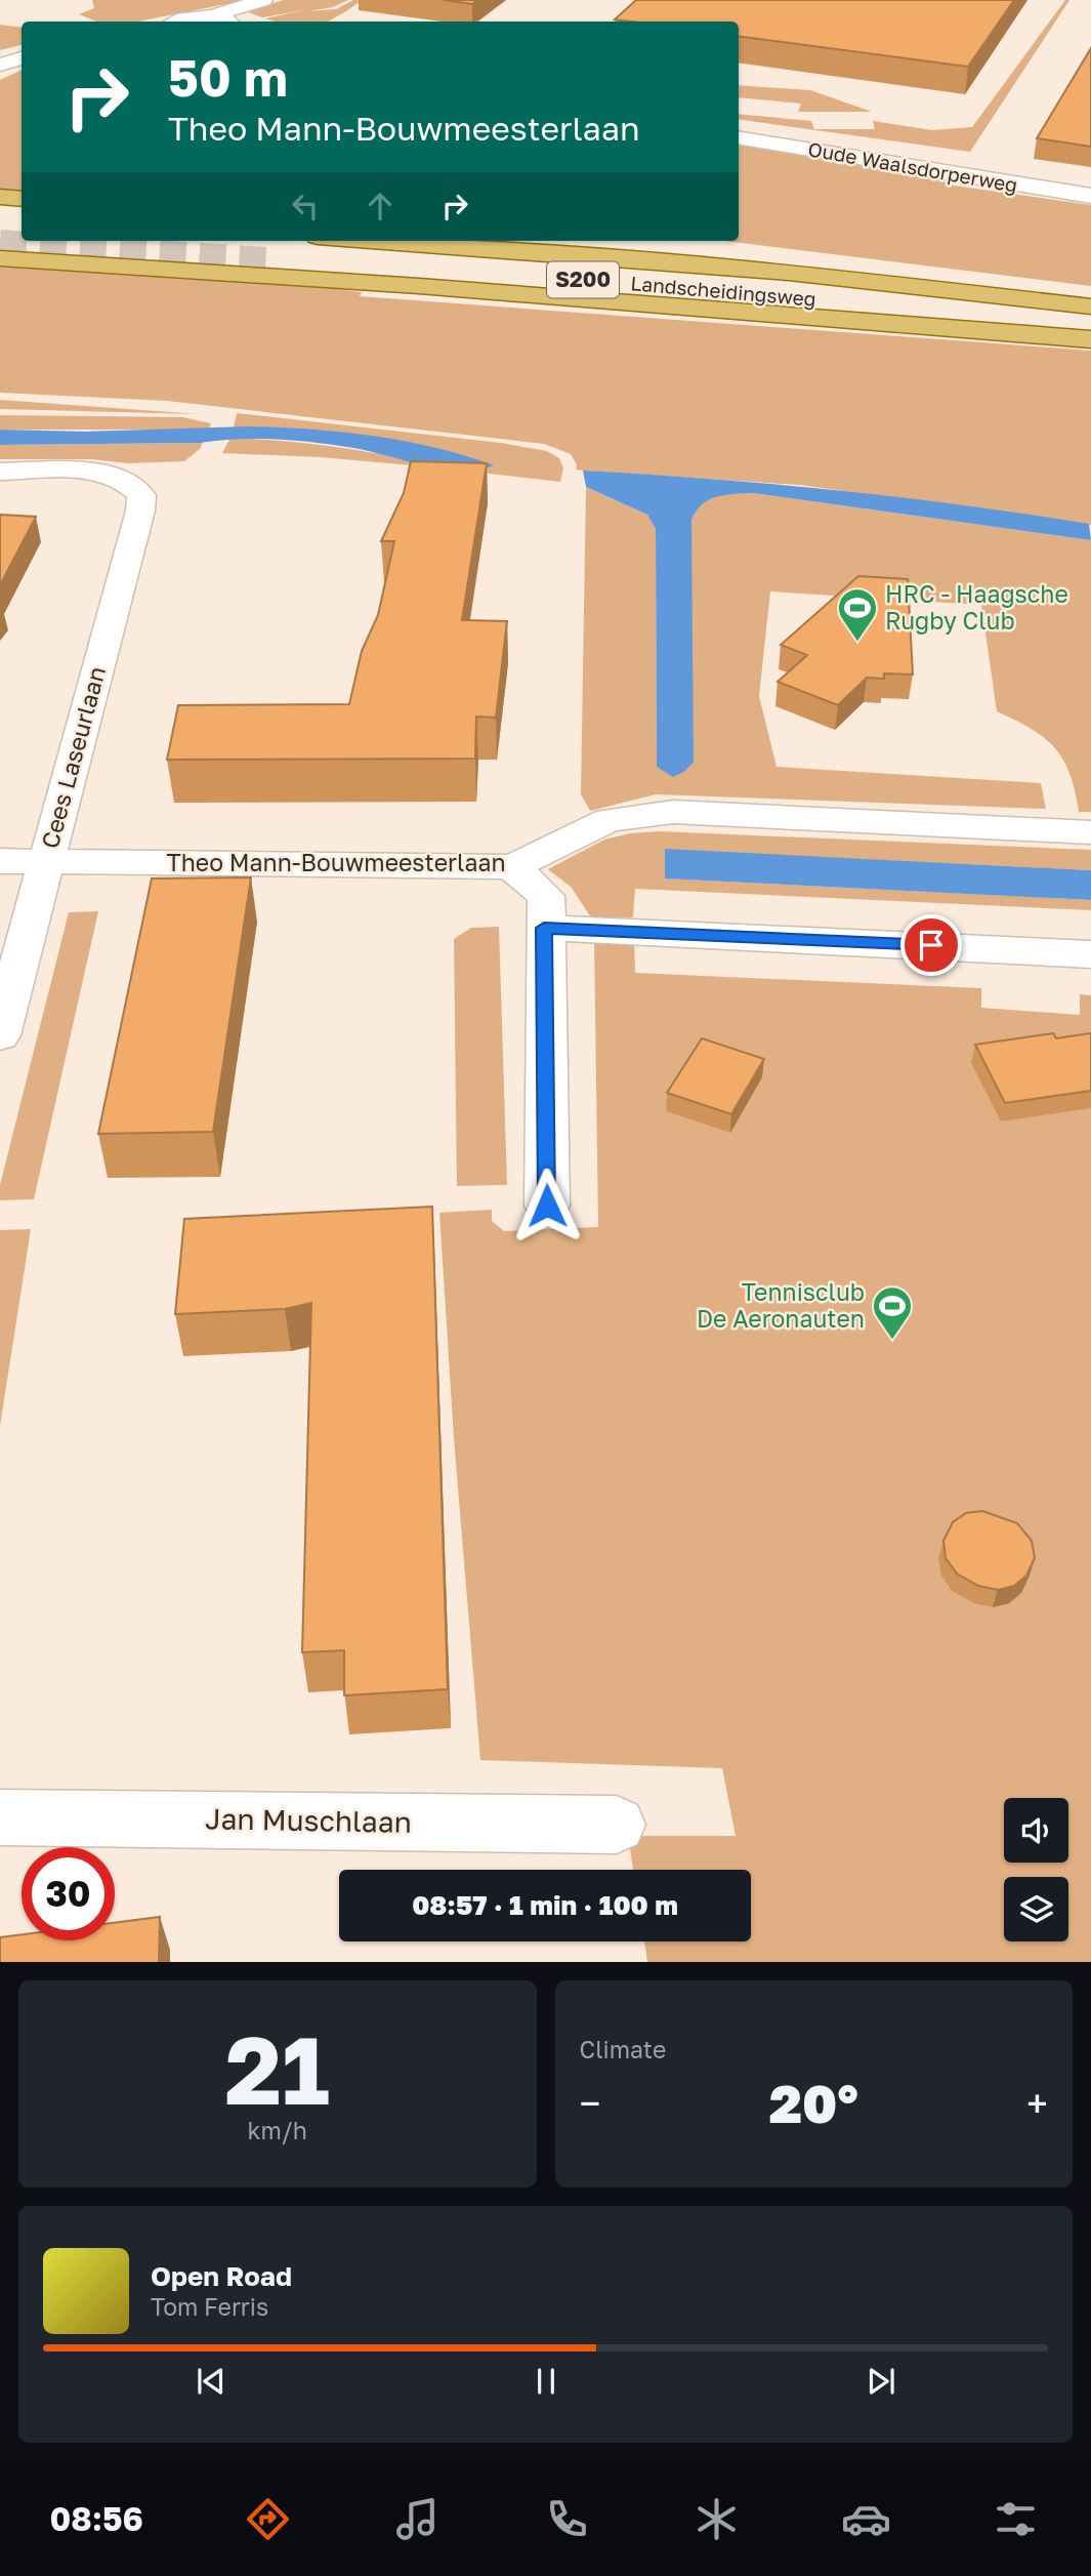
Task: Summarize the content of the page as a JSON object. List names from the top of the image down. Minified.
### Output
{"streets":{"main road":["S200","Landscheidingsweg"],"street":["Oude Waalsdorperweg","Cees Laseurlaan","Theo Mann-Bouwmeesterlaan","Jan Muschlaan"]},"crossings":[["S200","Landscheidingsweg"],["Cees Laseurlaan","Theo Mann-Bouwmeesterlaan"]],"places":{"sports":["HRC - Haagsche Rugby Club","Tennisclub De Aeronauten"]},"page":{"turn":["50 m","Theo Mann-Bouwmeesterlaan"],"limit":"30","trip":"08:57 · 1 min · 100 m","tile":[["21","km/h"],"Climate"],"heat":["−","20°","+"],"song":["Open Road","Tom Ferris"],"tabs":"08:56"}}
